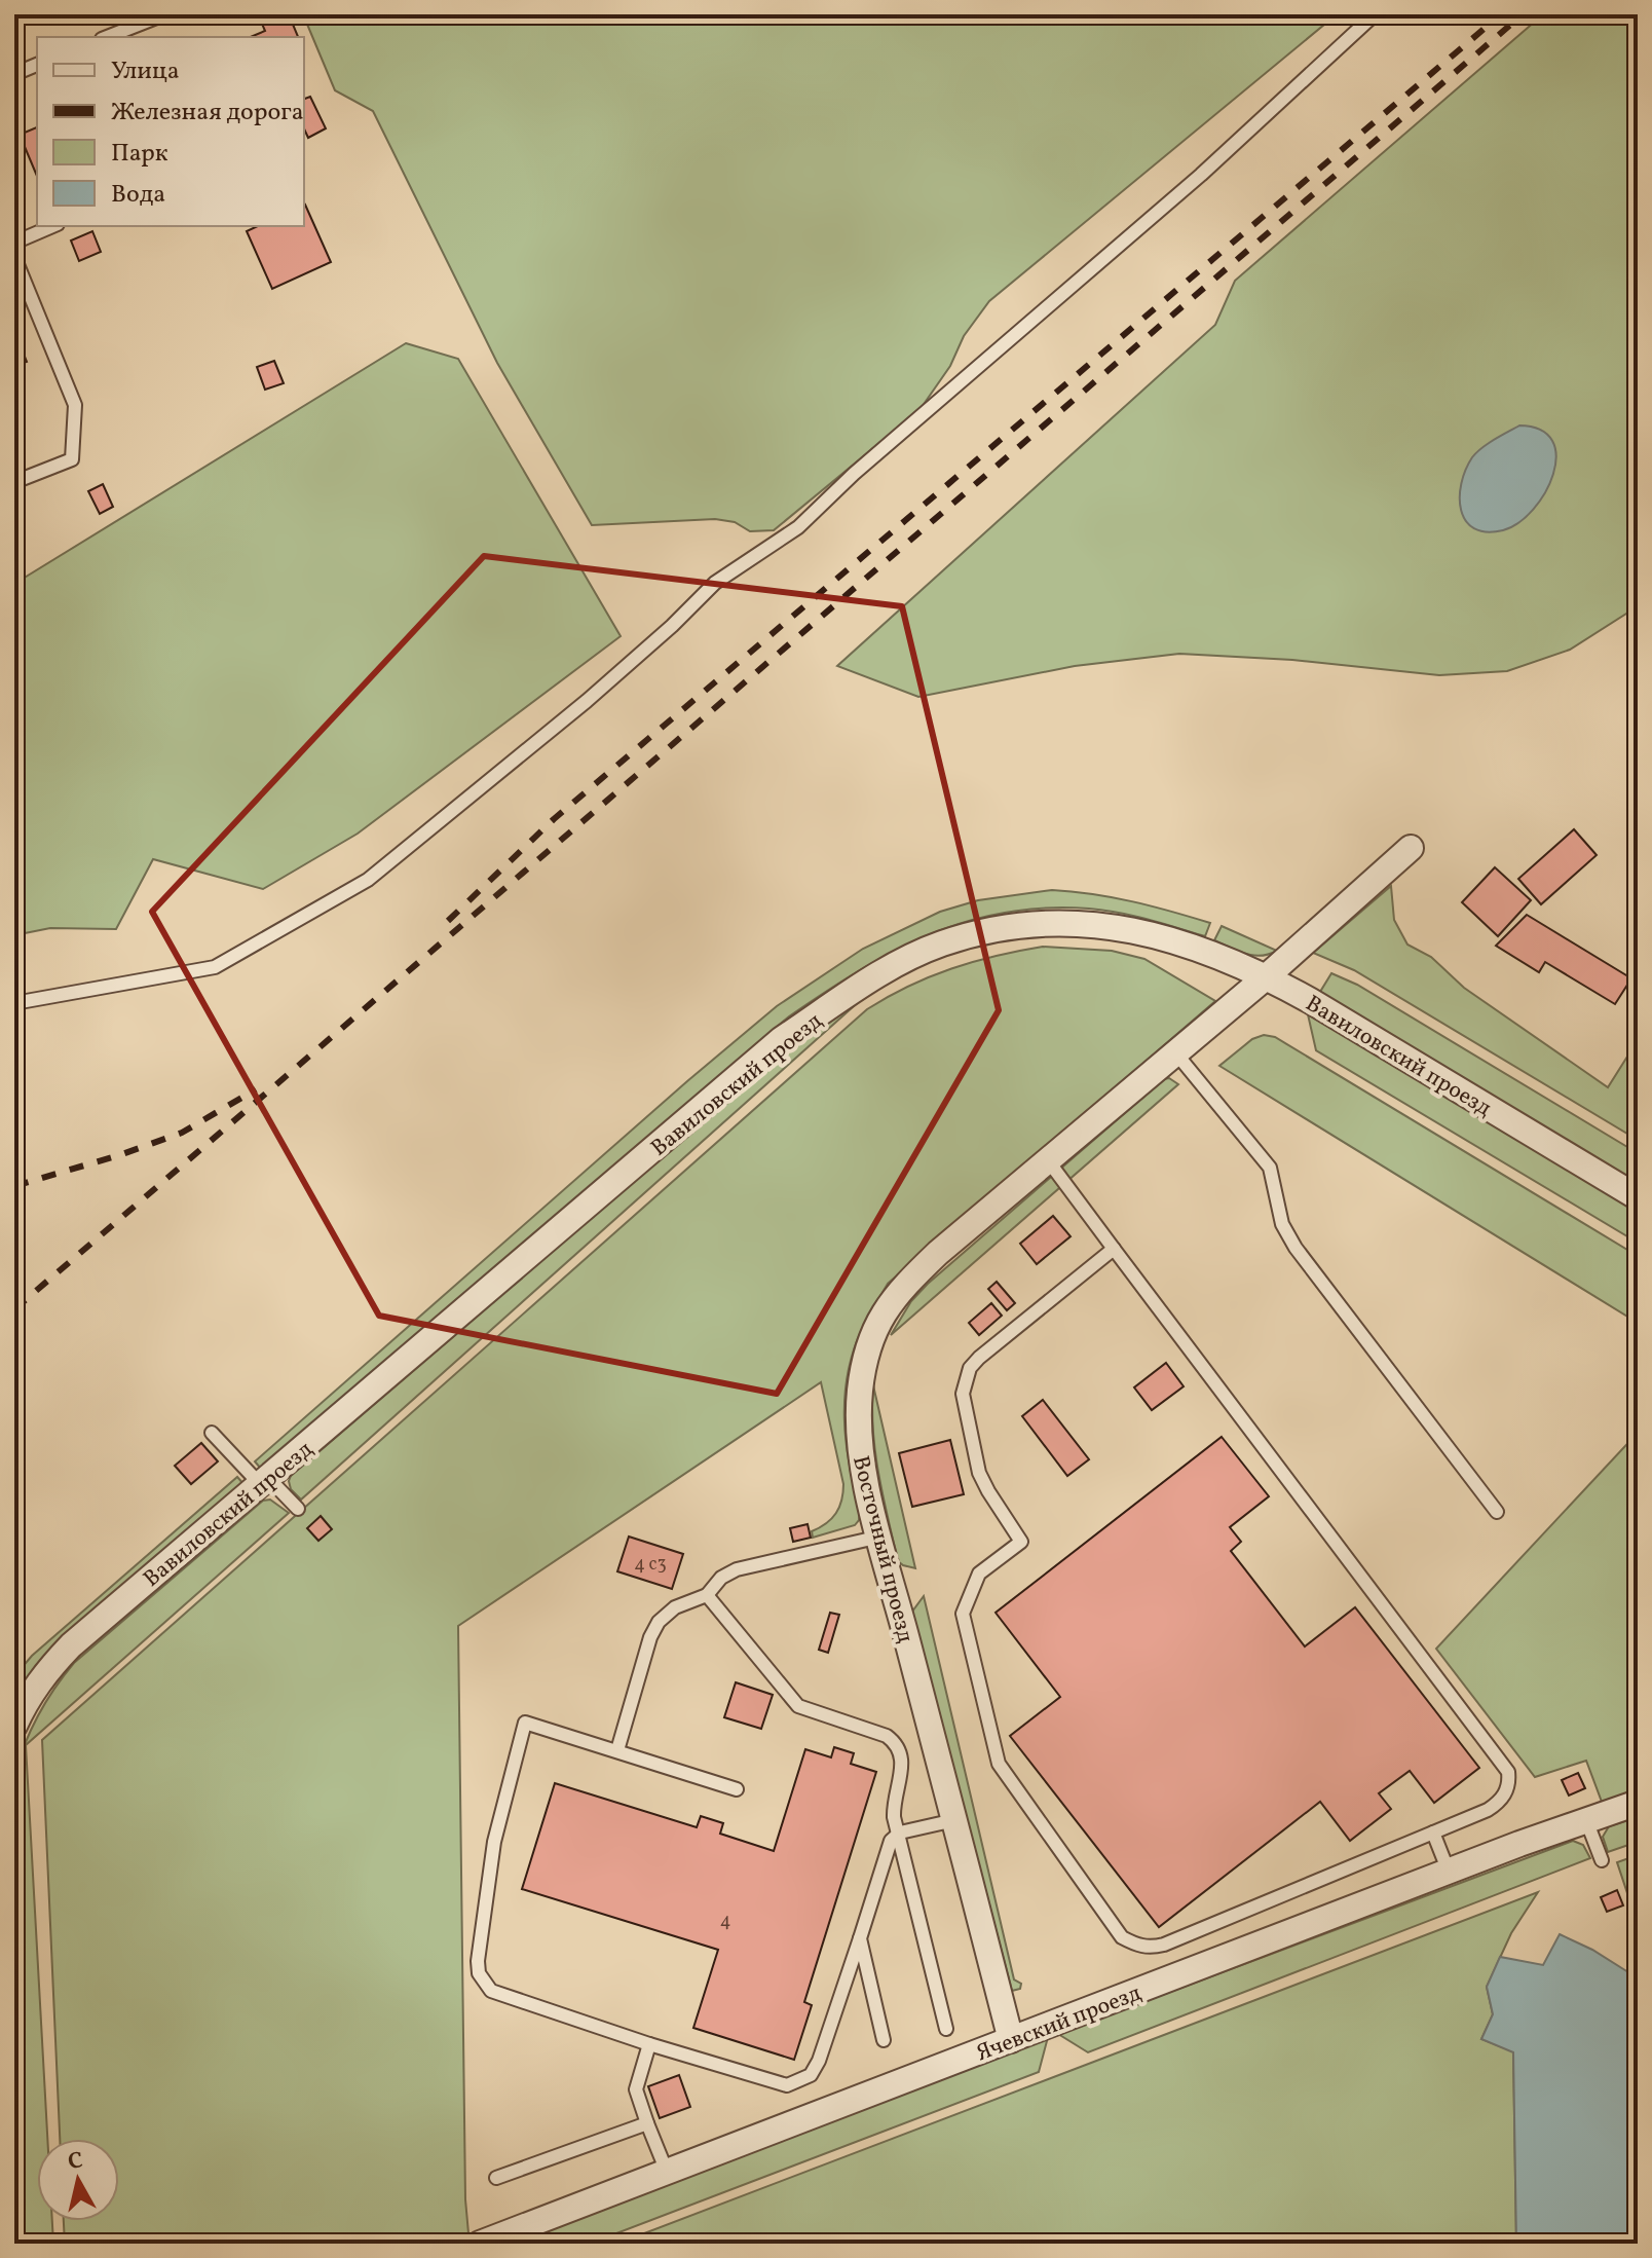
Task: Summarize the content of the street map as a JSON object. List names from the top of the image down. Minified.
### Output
{"streets":{"street":["Вавиловский проезд","Восточный проезд","Ячевский проезд"]},"crossings":[["Вавиловский проезд","Восточный проезд"],["Восточный проезд","Ячевский проезд"]],"house_numbers":["4 с3","4"],"legend":["Улица","Железная дорога","Парк","Вода"],"north":"top"}
